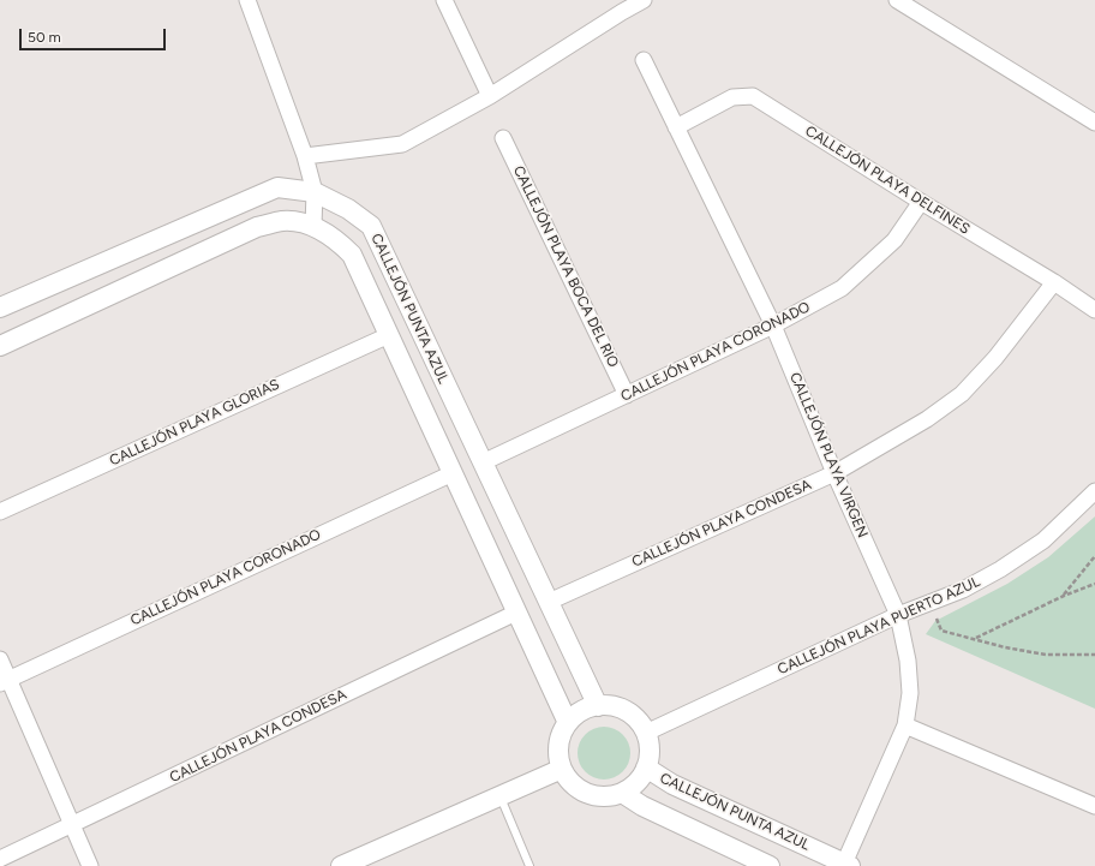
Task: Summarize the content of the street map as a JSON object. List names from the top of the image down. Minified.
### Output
{"streets":{"street":["CALLEJÓN PLAYA DELFINES","CALLEJÓN PLAYA BOCA DEL RIO","CALLEJÓN PUNTA AZUL","CALLEJÓN PLAYA CORONADO","CALLEJÓN PLAYA GLORIAS","CALLEJÓN PLAYA VIRGEN","CALLEJÓN PLAYA CONDESA","CALLEJÓN PLAYA PUERTO AZUL"]},"crossings":[["CALLEJÓN PLAYA DELFINES","CALLEJÓN PLAYA CORONADO"],["CALLEJÓN PLAYA DELFINES","CALLEJÓN PLAYA VIRGEN"],["CALLEJÓN PLAYA DELFINES","CALLEJÓN PLAYA CONDESA"],["CALLEJÓN PLAYA BOCA DEL RIO","CALLEJÓN PLAYA CORONADO"],["CALLEJÓN PUNTA AZUL","CALLEJÓN PLAYA CORONADO"],["CALLEJÓN PUNTA AZUL","CALLEJÓN PLAYA GLORIAS"],["CALLEJÓN PUNTA AZUL","CALLEJÓN PLAYA VIRGEN"],["CALLEJÓN PUNTA AZUL","CALLEJÓN PLAYA CONDESA"],["CALLEJÓN PUNTA AZUL","CALLEJÓN PLAYA PUERTO AZUL"],["CALLEJÓN PLAYA CORONADO","CALLEJÓN PLAYA VIRGEN"],["CALLEJÓN PLAYA VIRGEN","CALLEJÓN PLAYA CONDESA"],["CALLEJÓN PLAYA VIRGEN","CALLEJÓN PLAYA PUERTO AZUL"]],"scale_bar":"50 m"}
